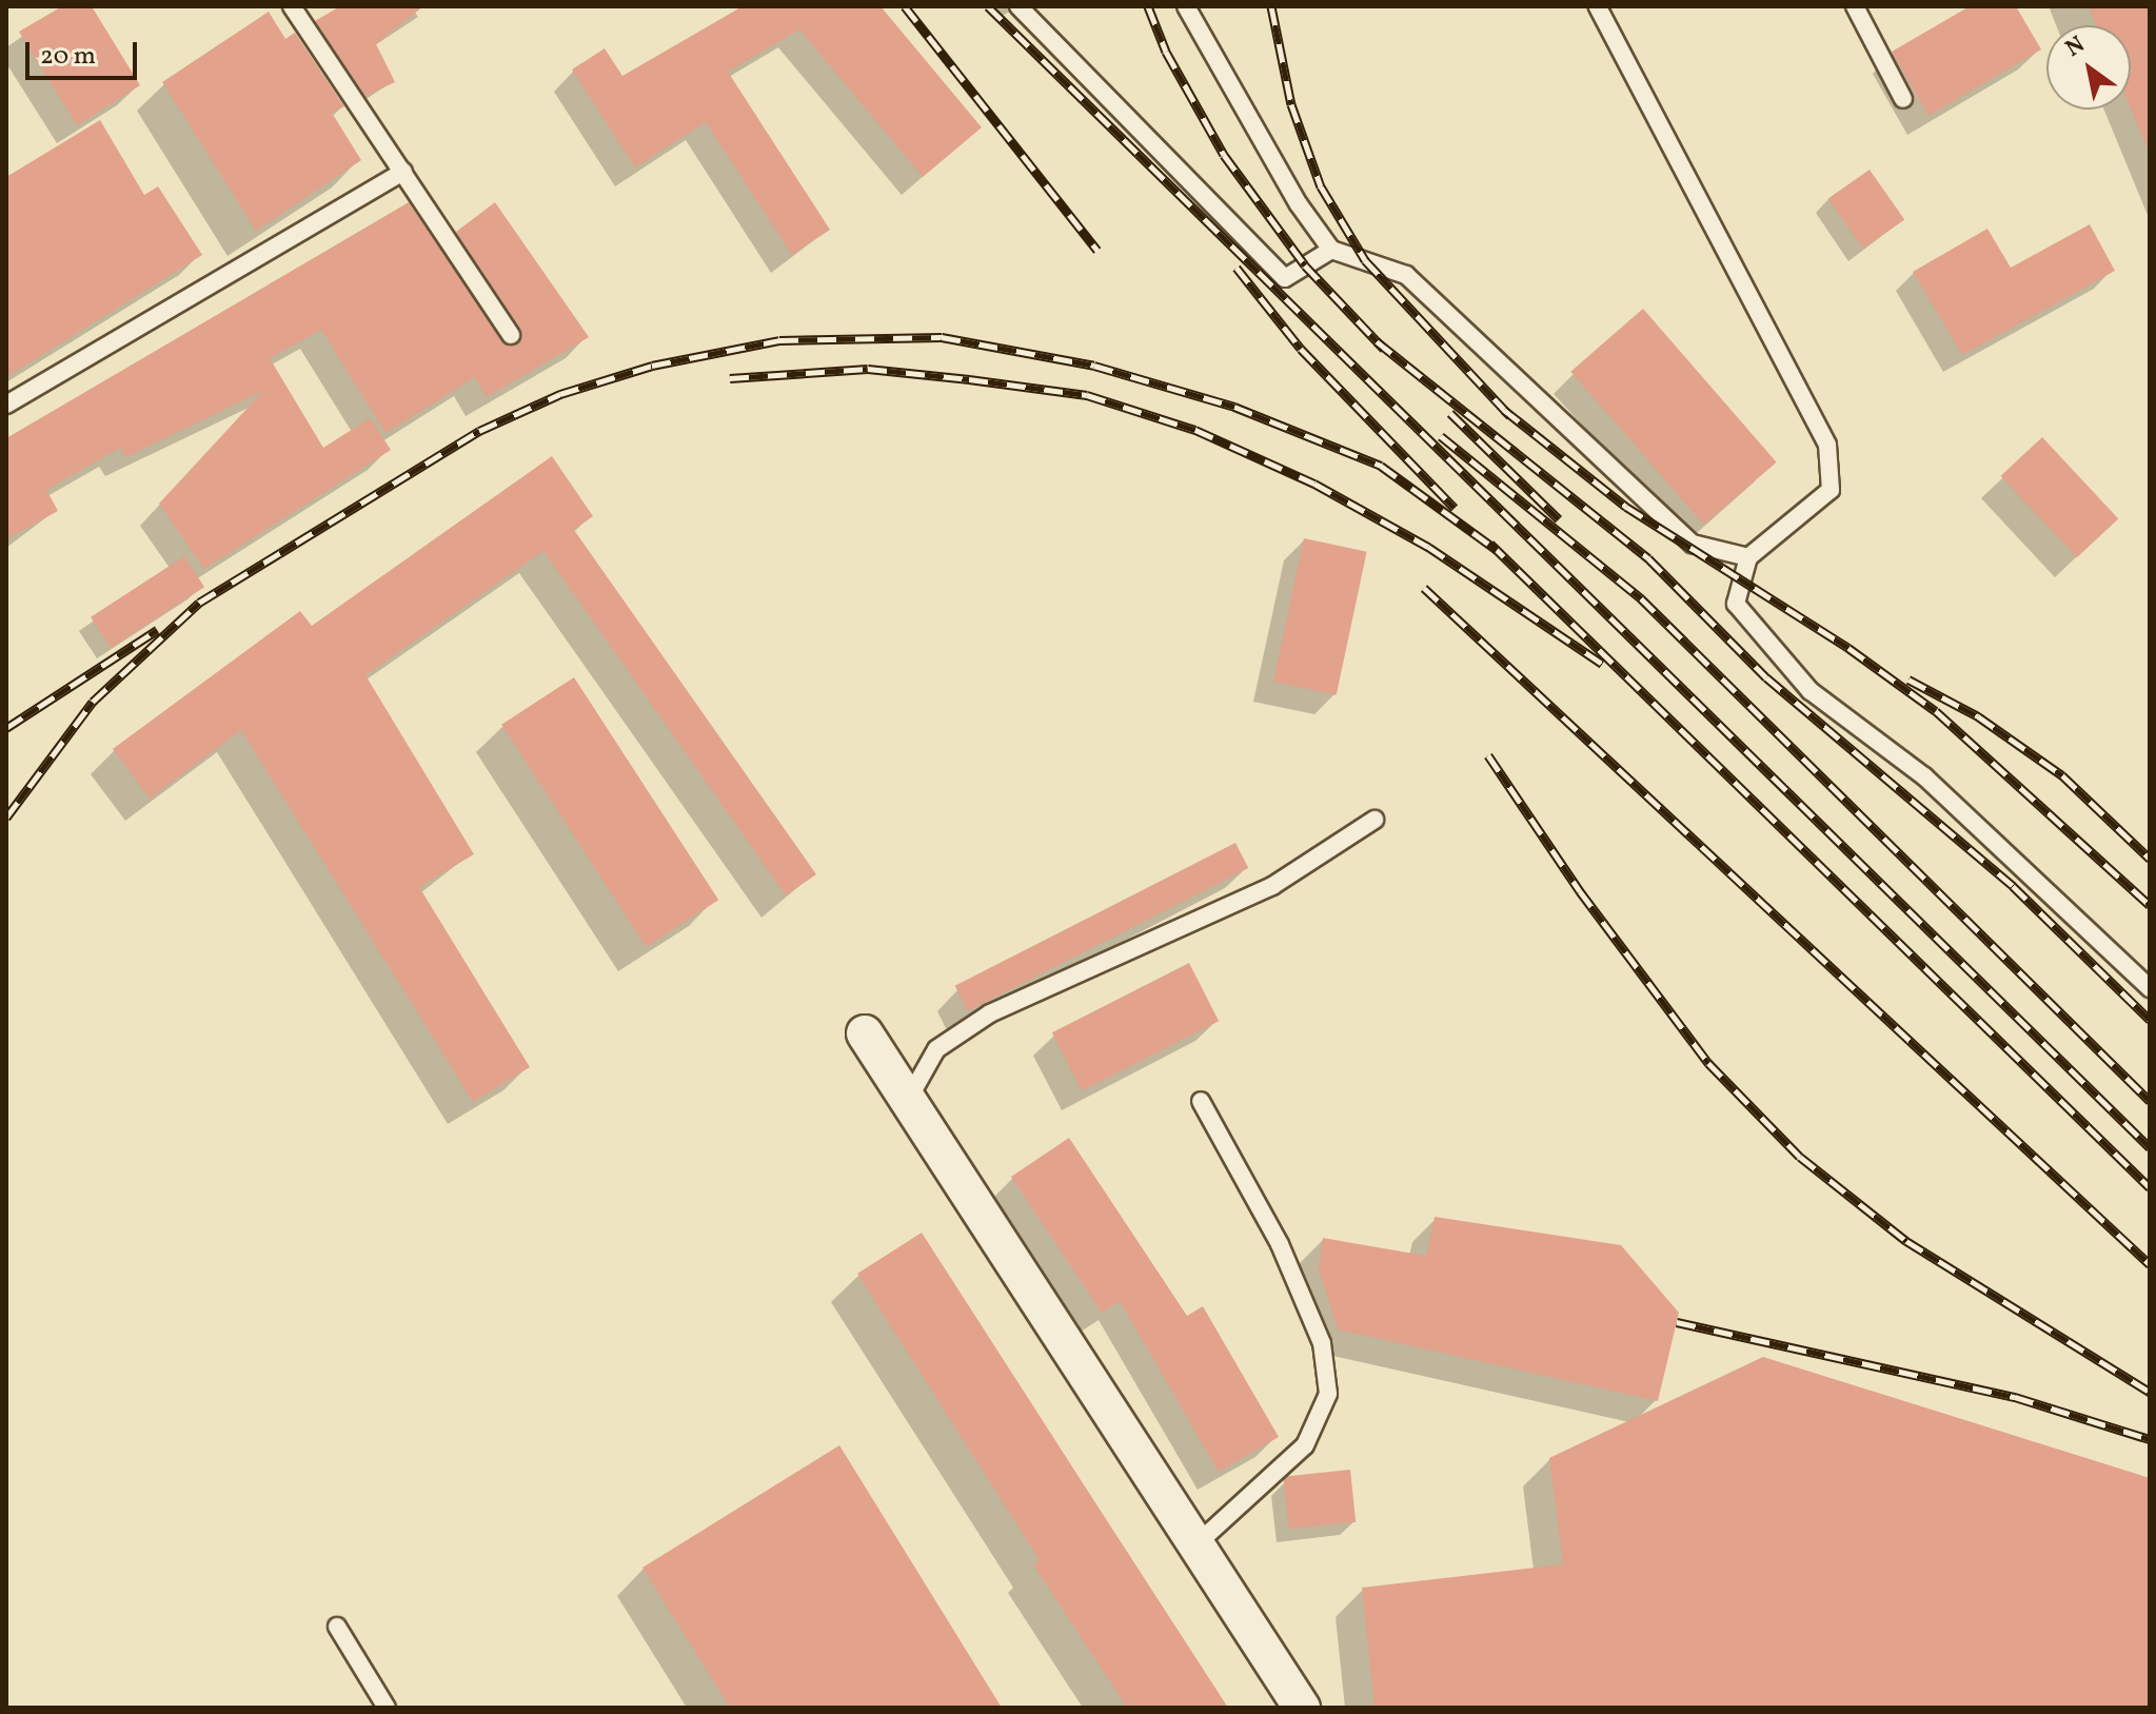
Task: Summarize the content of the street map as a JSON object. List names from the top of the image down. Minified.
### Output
{"scale_bar":"20 m","north":"top left"}
